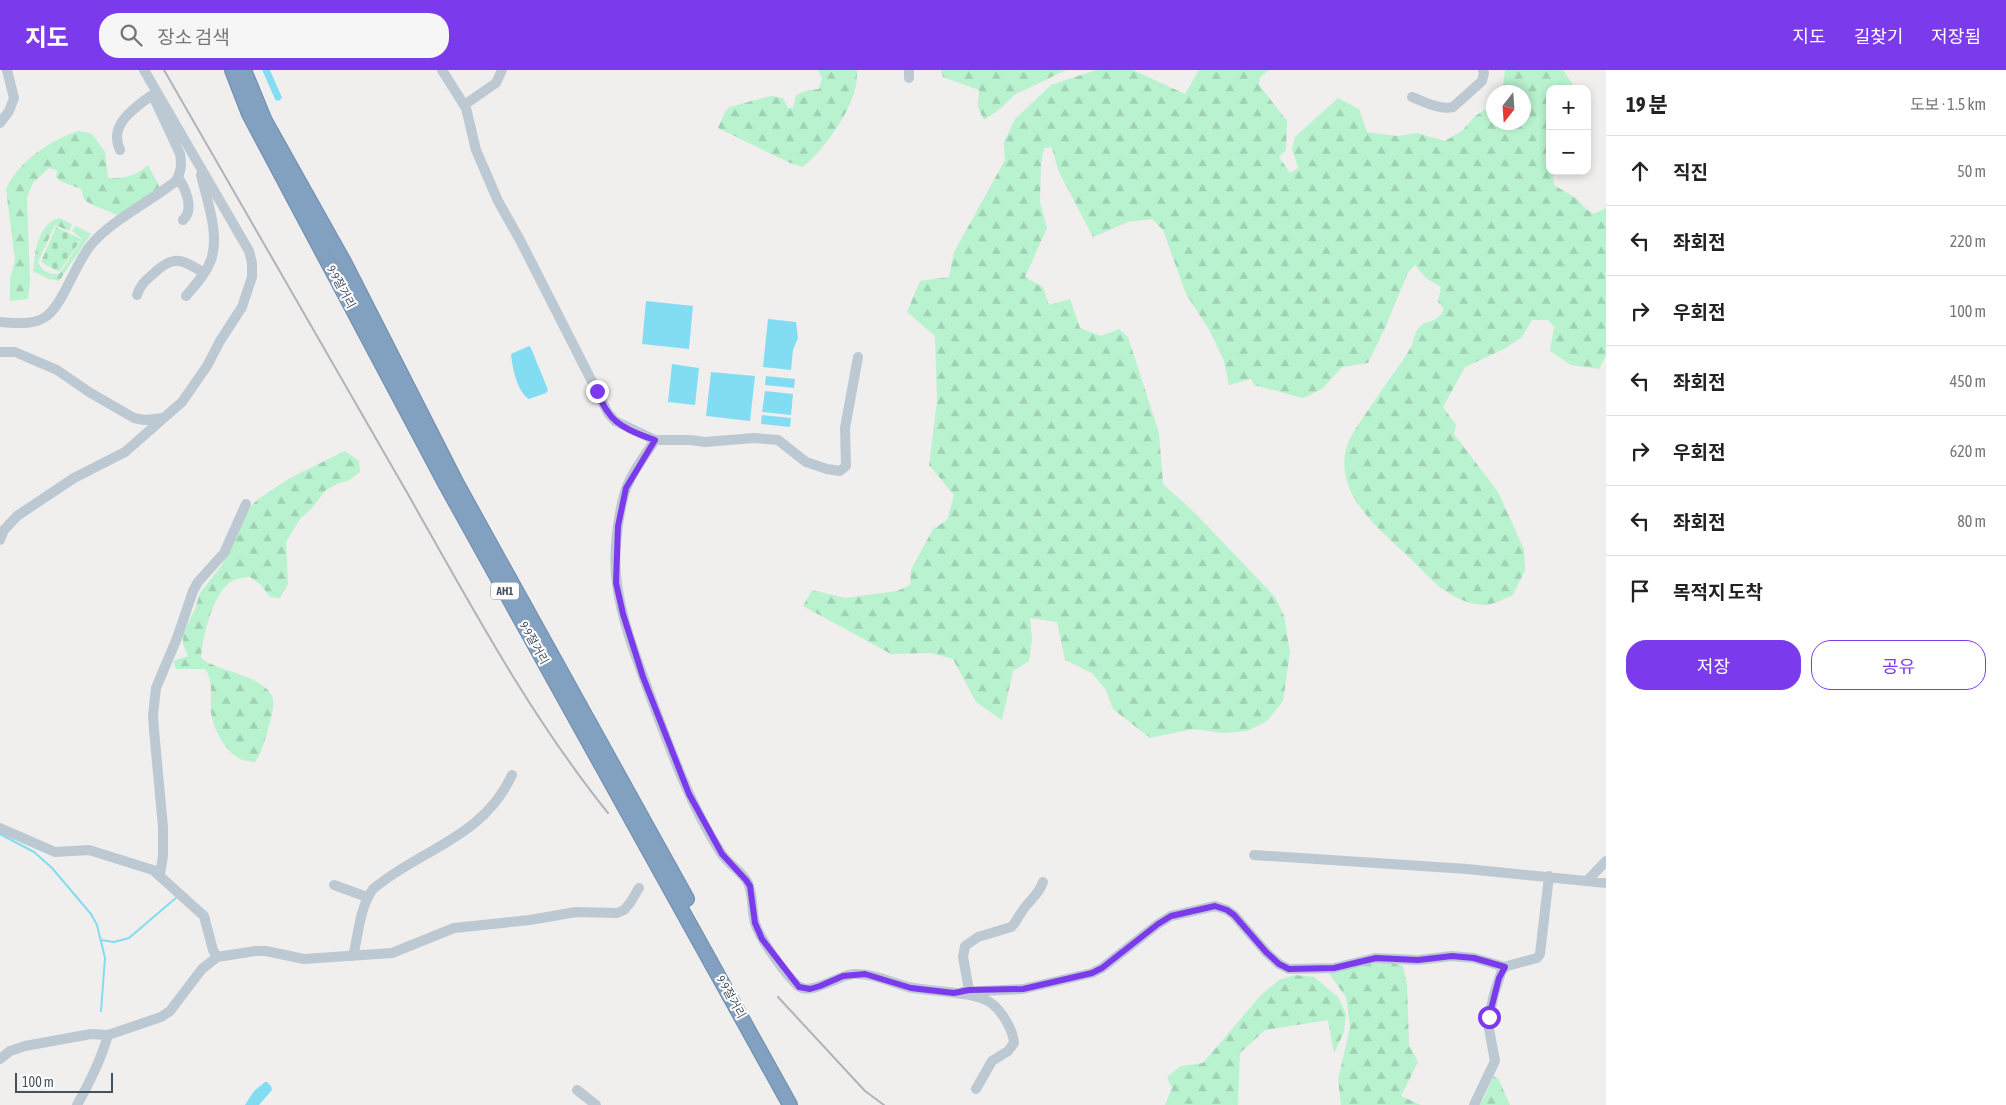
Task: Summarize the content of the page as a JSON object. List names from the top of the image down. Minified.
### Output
{"streets":{"highway":["9·9절거리","AH1"]},"scale_bar":"100 m","north":"bottom","page":{"header":"지도","search":"장소 검색","nav":["지도","길찾기","저장됨"],"heading":["19 분","도보 · 1.5 km"],"map_buttons":["+","−"],"list":[["직진","50 m"],["좌회전","220 m"],["우회전","100 m"],["좌회전","450 m"],["우회전","620 m"],["좌회전","80 m"],"목적지 도착"],"buttons":["저장","공유"],"scale":"100 m"}}
